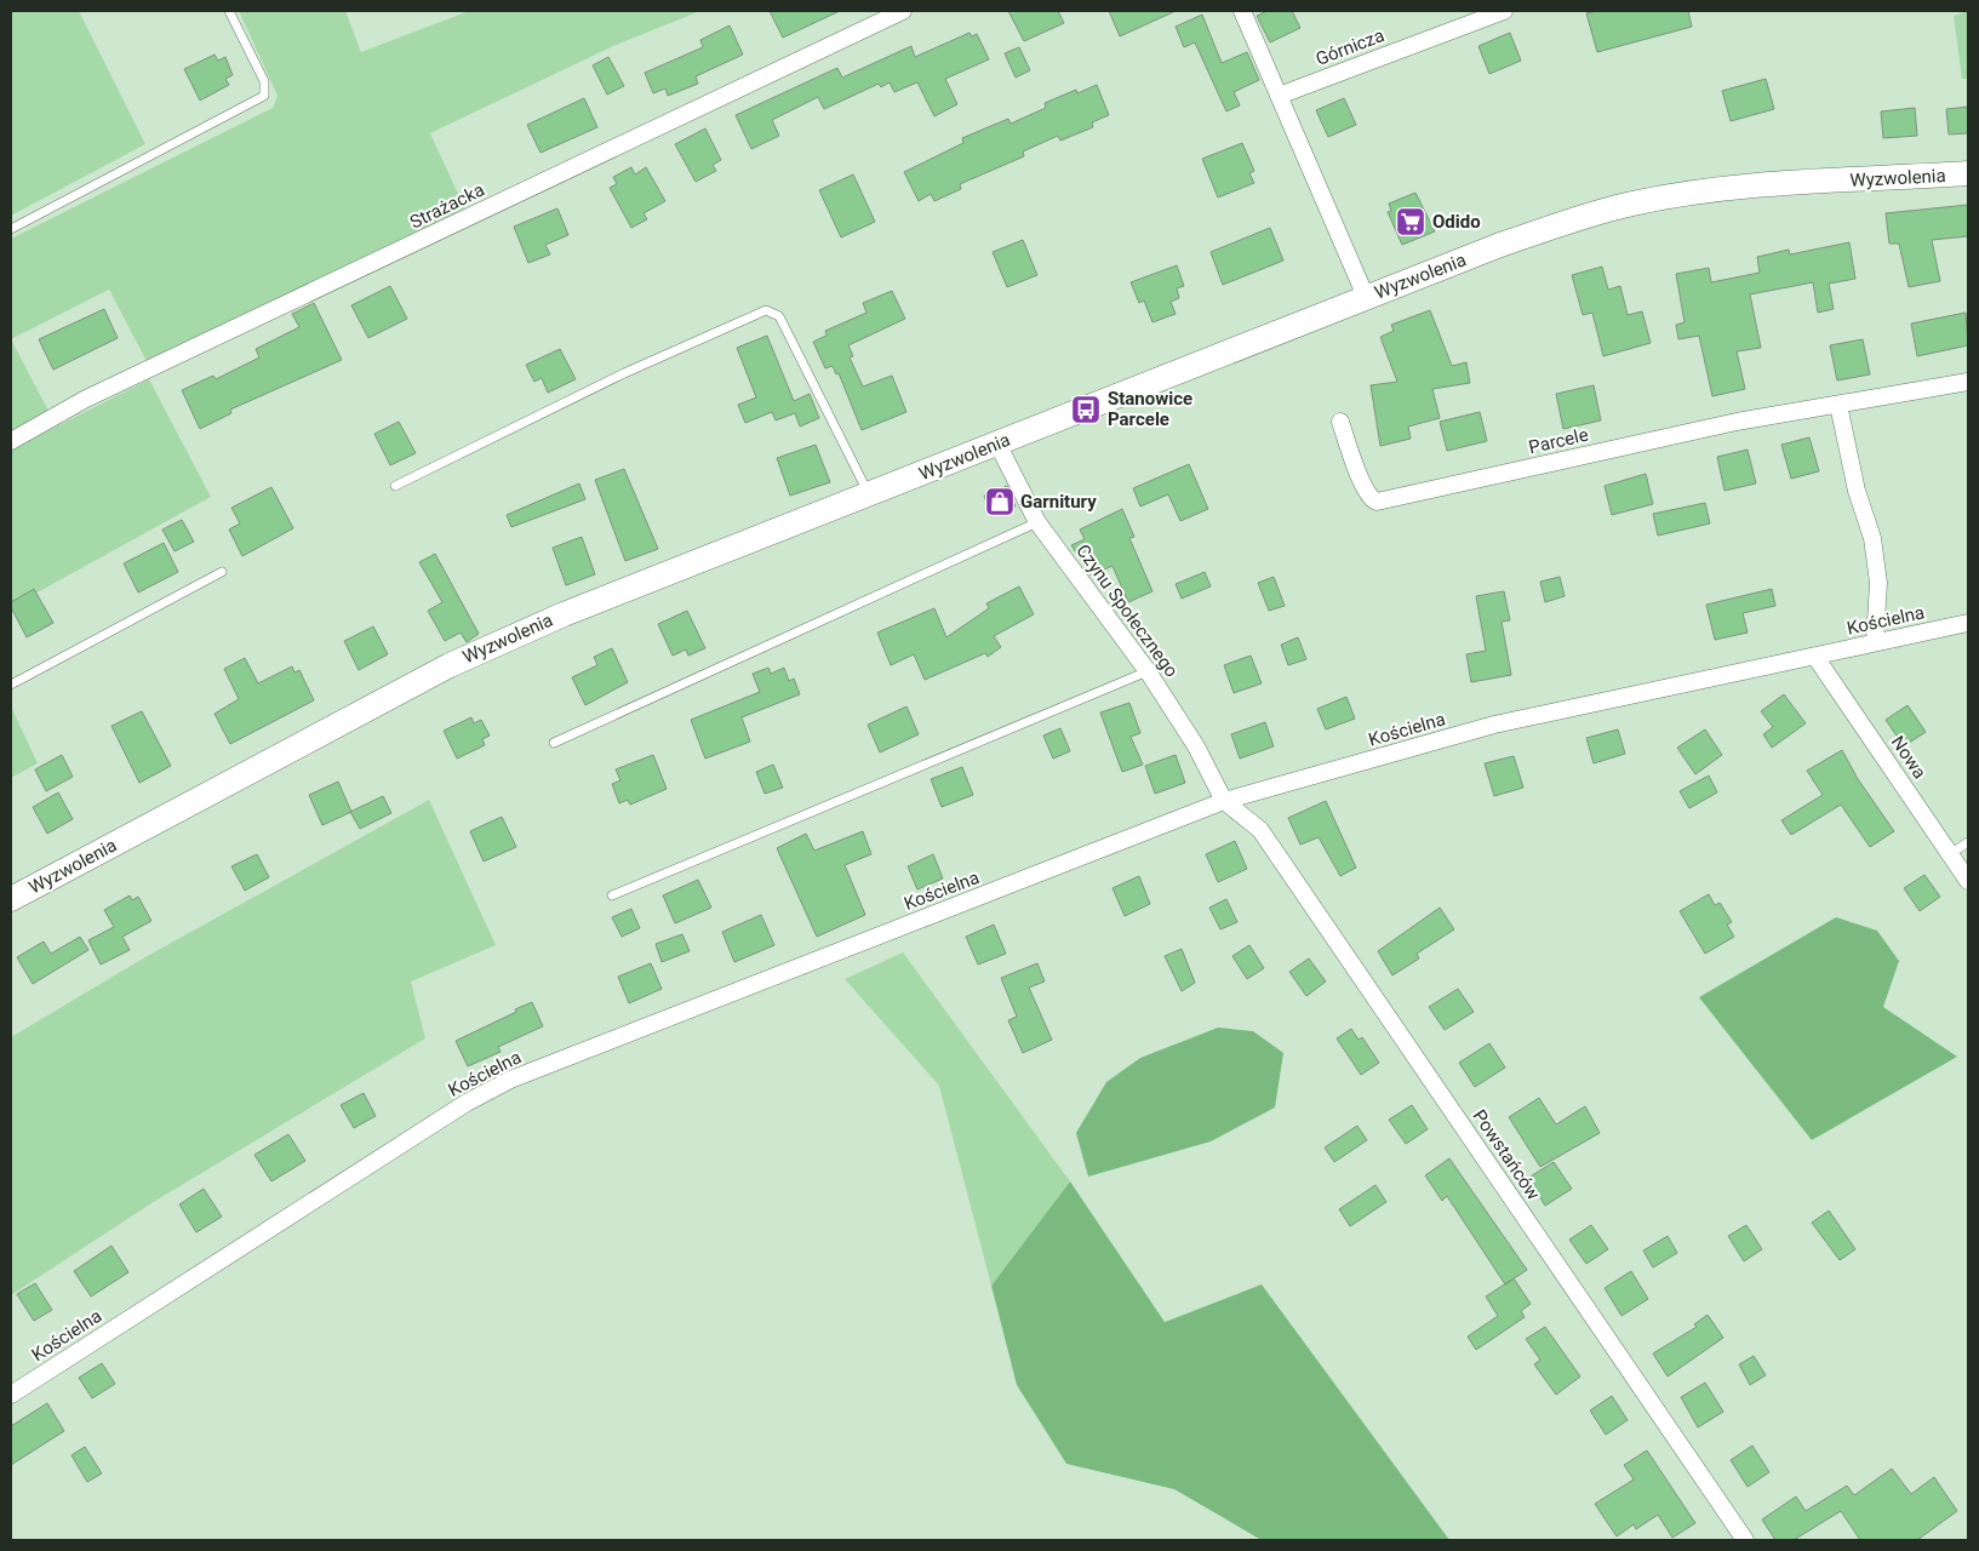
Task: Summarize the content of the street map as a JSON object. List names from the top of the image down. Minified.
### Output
{"streets":{"main road":["Wyzwolenia"],"street":["Górnicza","Strażacka","Parcele","Czynu Społecznego","Kościelna","Nowa","Powstańców"]},"crossings":[["Wyzwolenia","Czynu Społecznego"],["Czynu Społecznego","Kościelna"],["Czynu Społecznego","Powstańców"],["Kościelna","Nowa"],["Kościelna","Powstańców"]],"places":{"supermarket":["Odido"],"bus stop":["Stanowice Parcele"],"shop":["Garnitury"]}}
